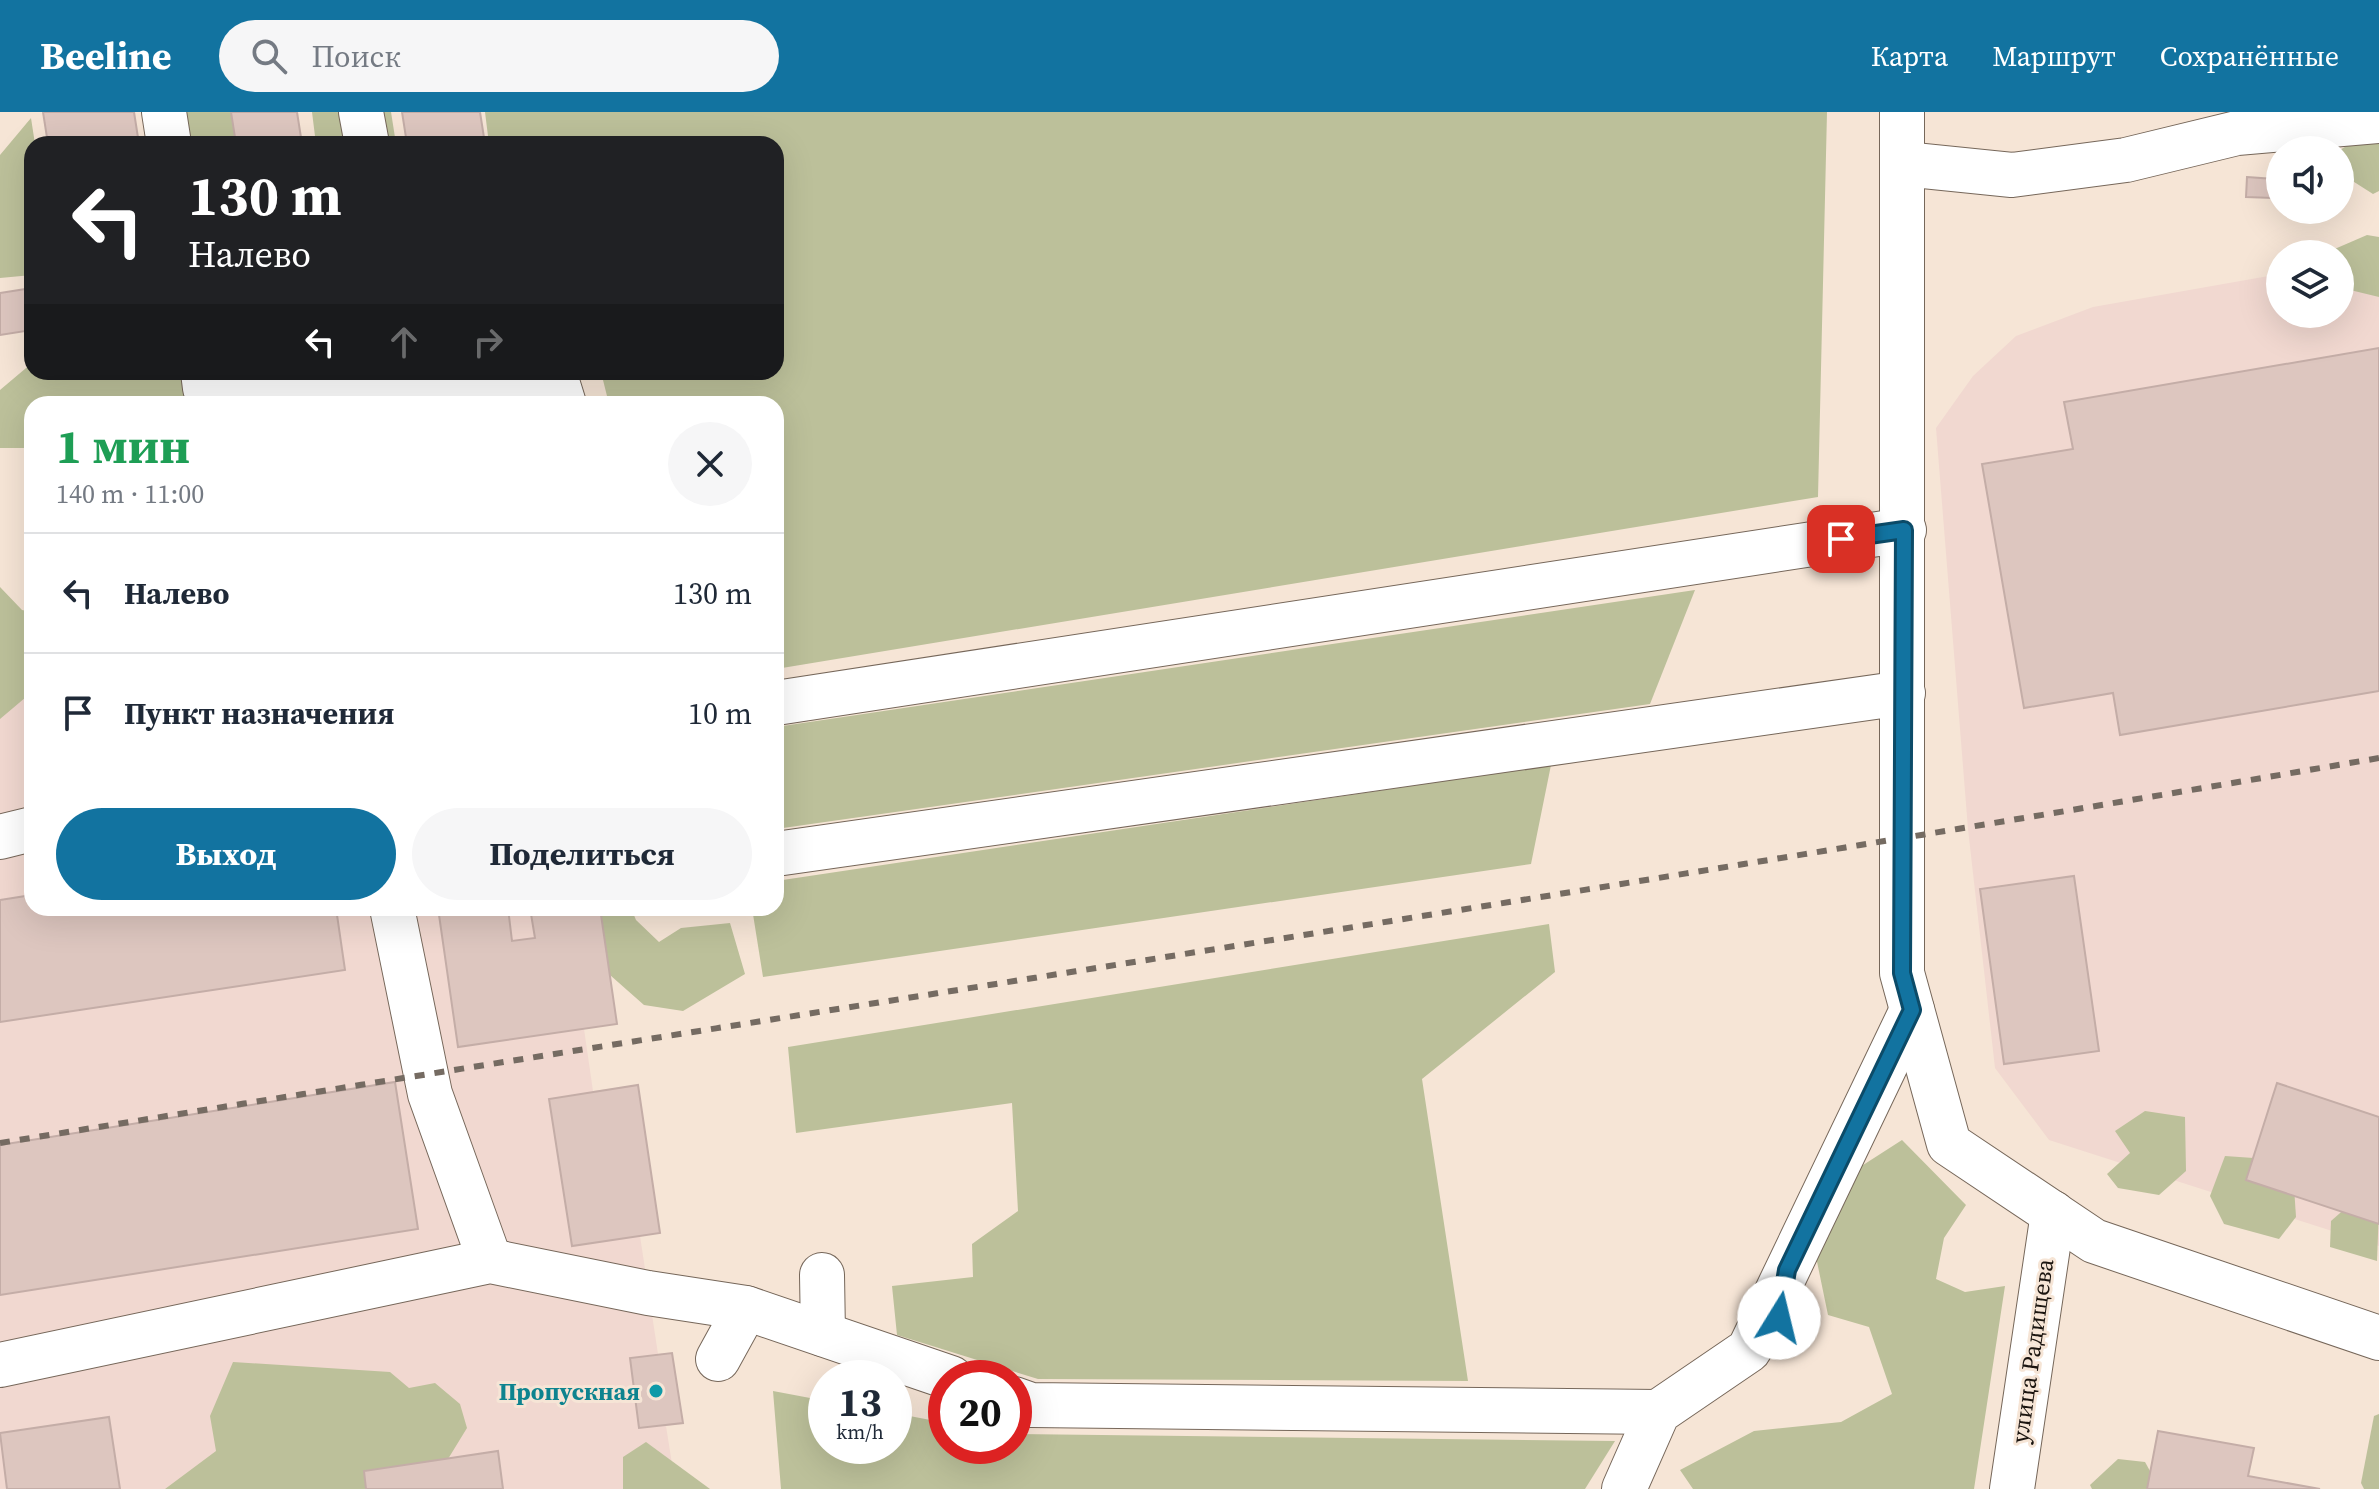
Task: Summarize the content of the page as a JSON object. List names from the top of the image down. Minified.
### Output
{"streets":{"street":["улица Радищева"]},"places":["Пропускная"],"page":{"header":"Beeline","search":"Поиск","nav":["Карта","Маршрут","Сохранённые"],"turn":["130 m","Налево"],"heading":["1 мин","140 m · 11:00"],"list":[{"name":"Налево","value":"130 m"},{"name":"Пункт назначения","value":"10 m"}],"buttons":["Выход","Поделиться"],"speed":"13 km/h","limit":"20"}}
